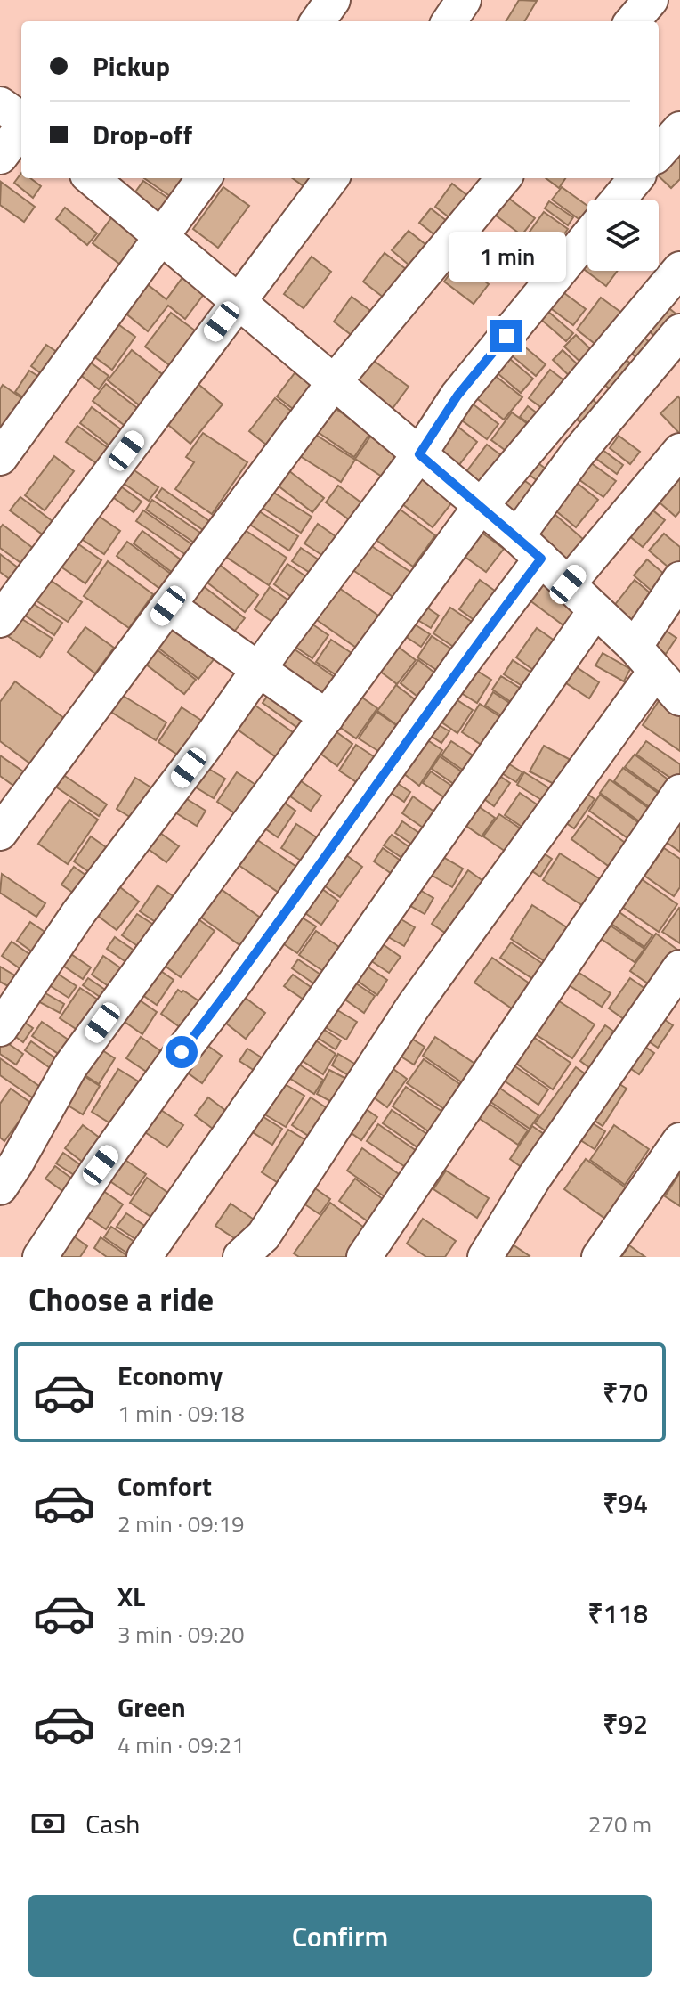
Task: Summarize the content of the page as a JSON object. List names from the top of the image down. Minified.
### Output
{"page":{"banner":["Pickup","Drop-off"],"bubble":"1 min","heading":"Choose a ride","list":[{"name":"Economy","note":"1 min · 09:18","value":"₹70"},{"name":"Comfort","note":"2 min · 09:19","value":"₹94"},{"name":"XL","note":"3 min · 09:20","value":"₹118"},{"name":"Green","note":"4 min · 09:21","value":"₹92"}],"pay":["Cash","270 m"],"buttons":"Confirm"}}
